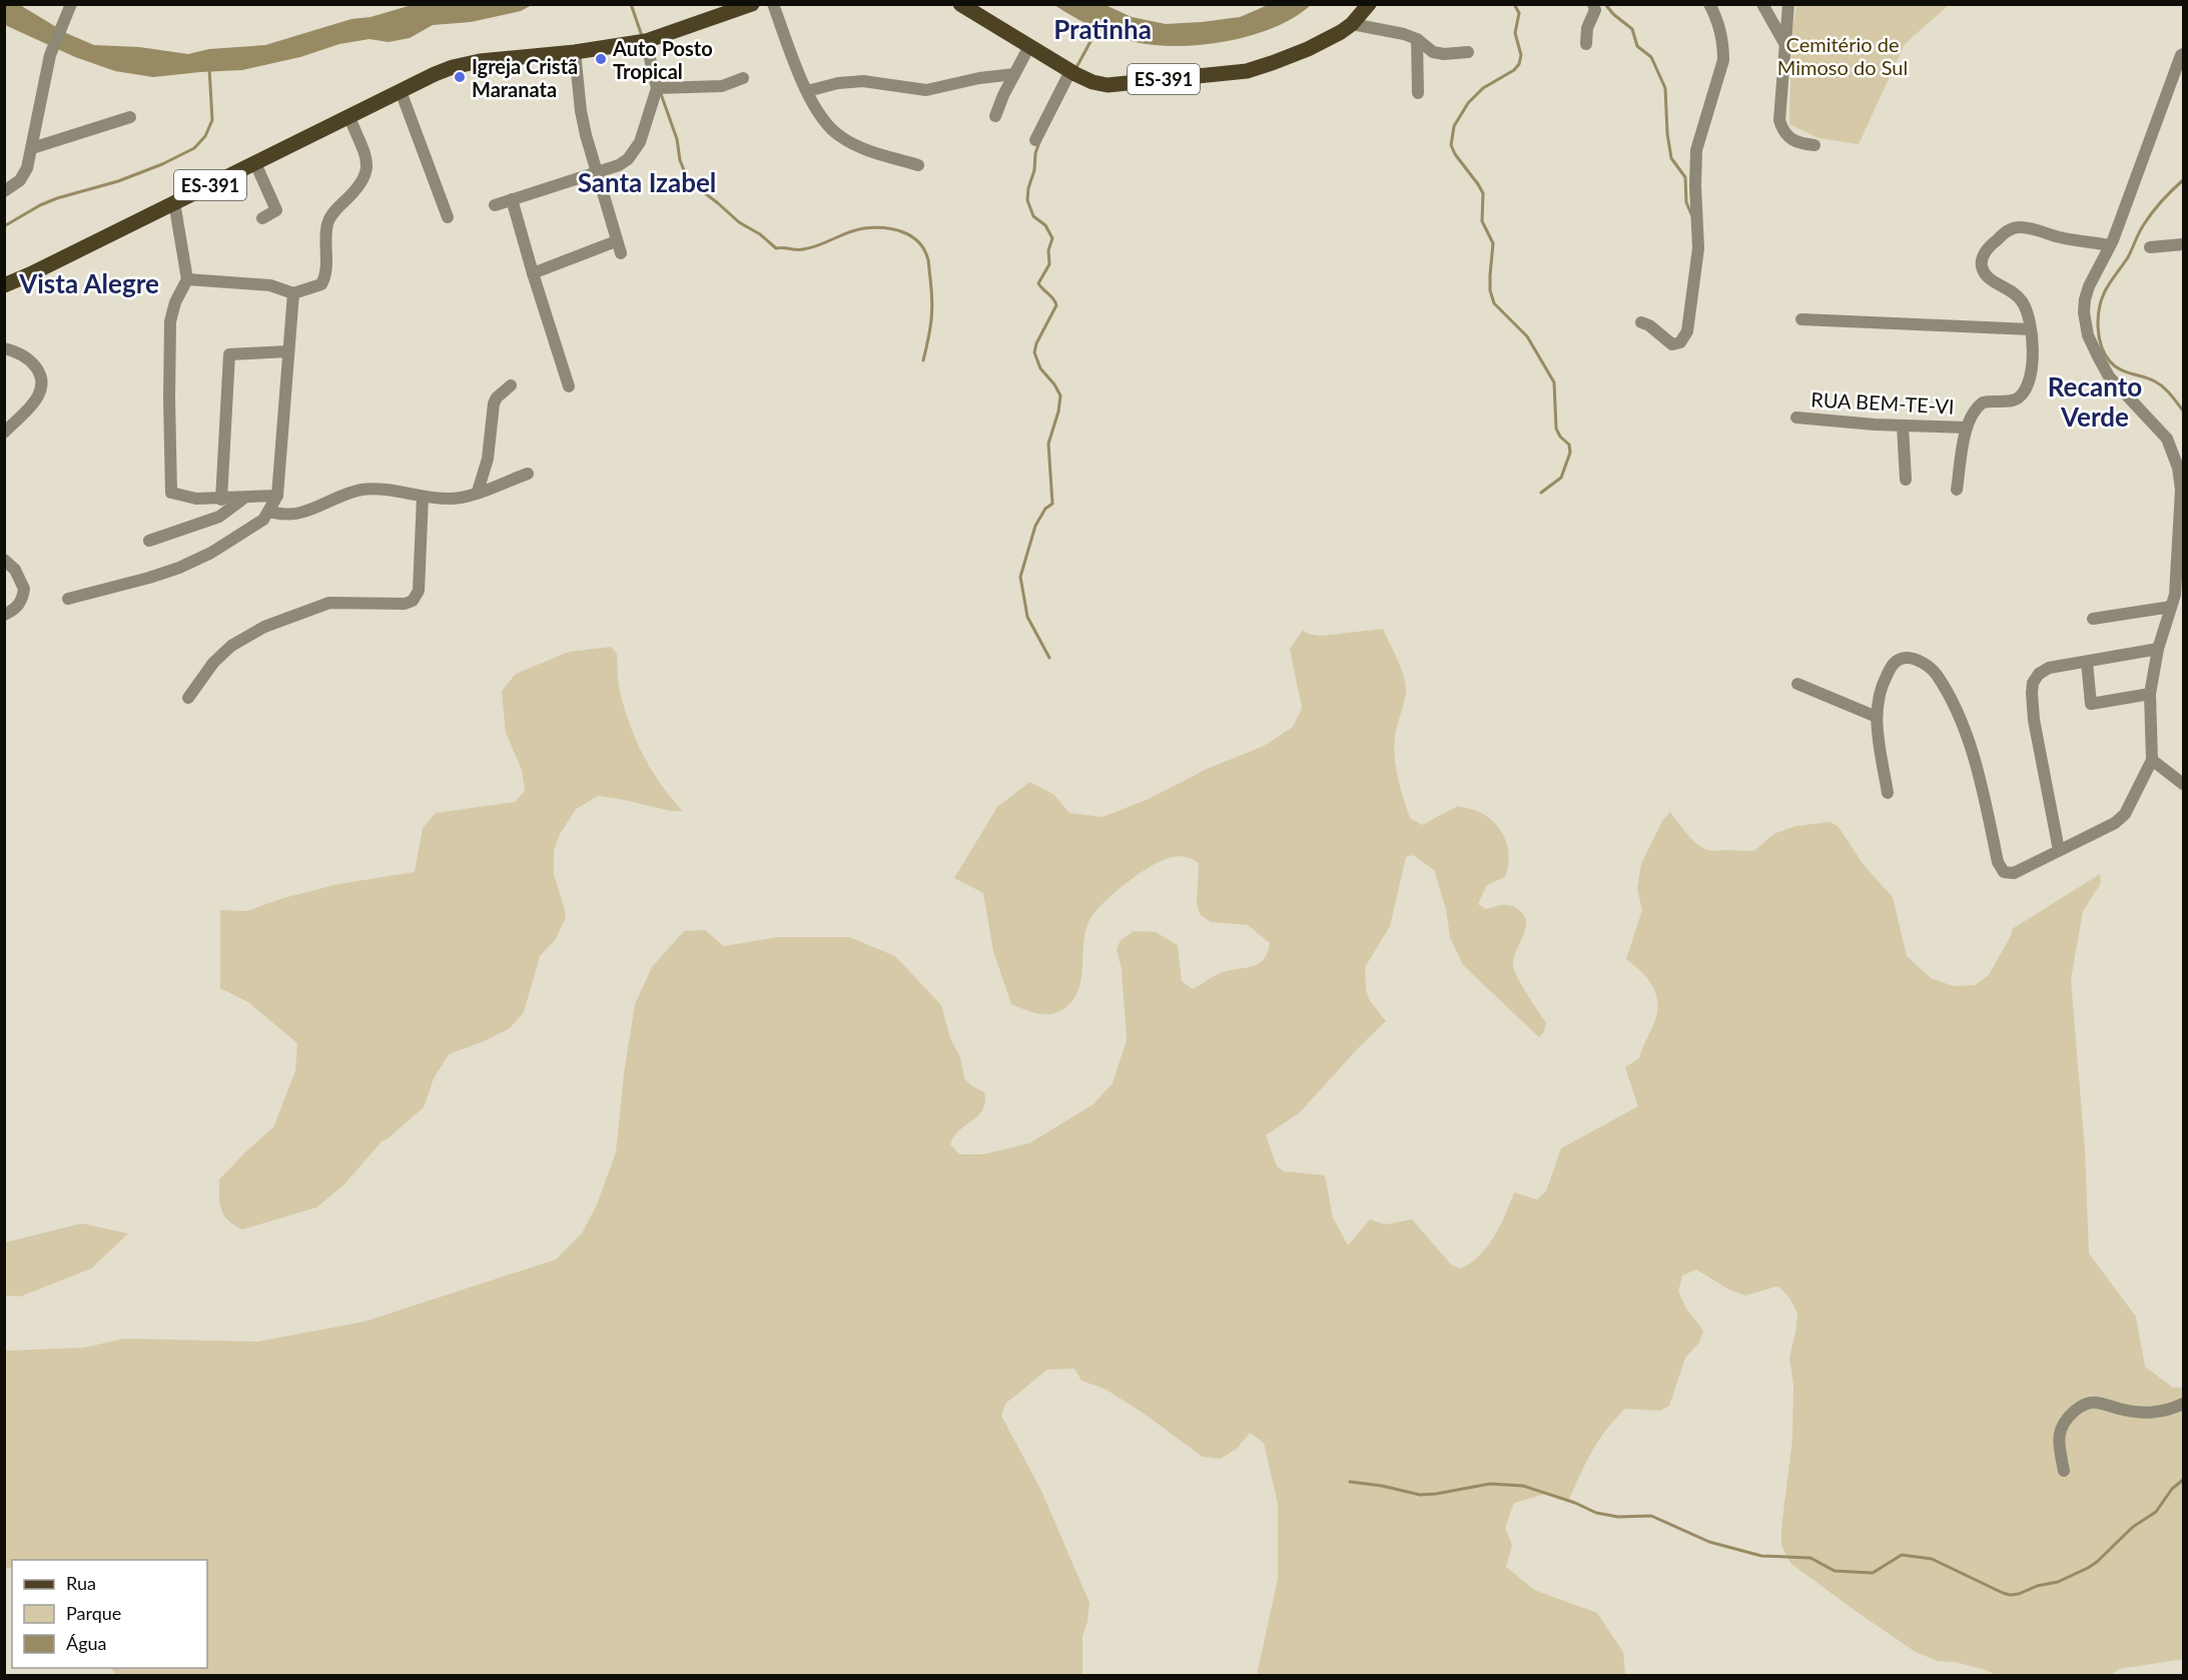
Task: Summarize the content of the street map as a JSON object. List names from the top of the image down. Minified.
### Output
{"streets":{"main road":["ES-391"],"street":["RUA BEM-TE-VI"]},"districts":["Pratinha","Santa Izabel","Vista Alegre","Recanto Verde"],"parks":["Cemitério de Mimoso do Sul"],"places":["Auto Posto Tropical","Igreja Cristã Maranata"],"legend":["Rua","Parque","Água"]}
